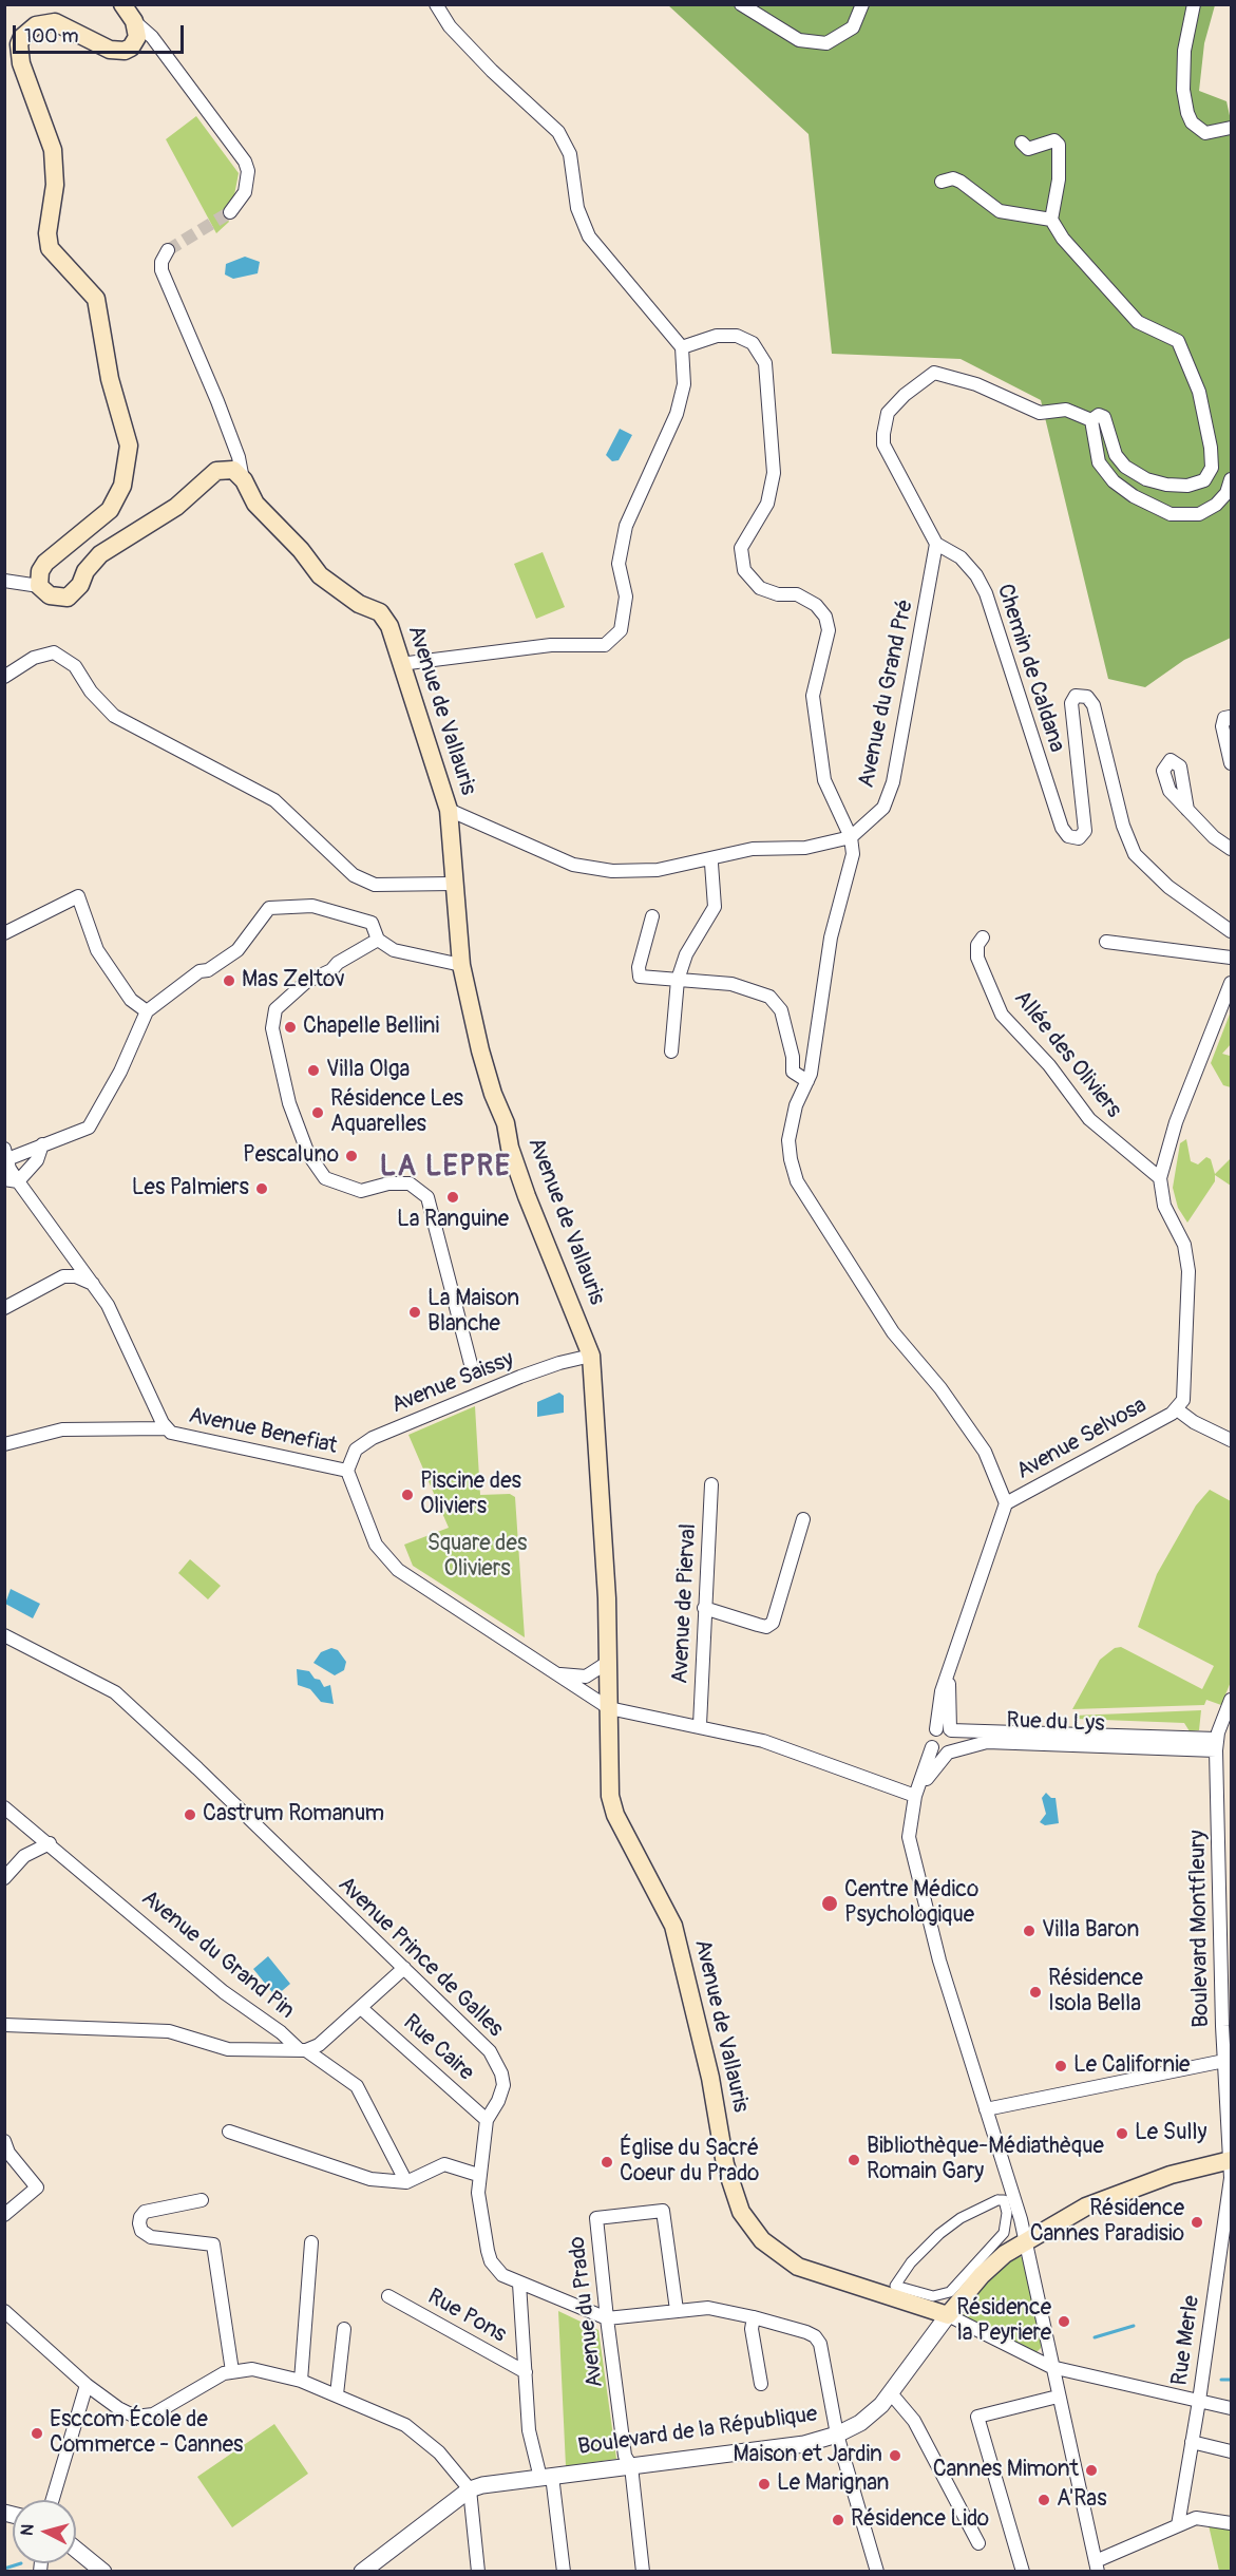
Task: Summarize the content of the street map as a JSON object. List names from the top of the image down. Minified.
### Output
{"streets":{"main road":["Avenue de Vallauris","Boulevard de la République"],"street":["Chemin de Caldana","Avenue du Grand Pré","Allée des Oliviers","Avenue Saissy","Avenue Benefiat","Avenue Selvosa","Avenue de Pierval","Rue du Lys","Boulevard Montfleury","Avenue du Grand Pin","Avenue Prince de Galles","Rue Caire","Avenue du Prado","Rue Pons","Rue Merle"]},"crossings":[["Chemin de Caldana","Avenue du Grand Pré"],["Avenue de Vallauris","Avenue Saissy"],["Avenue de Vallauris","Avenue Benefiat"],["Avenue de Vallauris","Boulevard de la République"],["Avenue Saissy","Avenue Benefiat"],["Rue du Lys","Boulevard Montfleury"],["Boulevard Montfleury","Rue Merle"],["Boulevard Montfleury","Boulevard de la République"],["Avenue Prince de Galles","Rue Caire"],["Avenue Prince de Galles","Avenue du Prado"],["Avenue du Prado","Boulevard de la République"],["Rue Merle","Boulevard de la République"]],"districts":["LA LEPRE"],"parks":["Square des Oliviers"],"places":["Mas Zeltov","Chapelle Bellini","Villa Olga","Résidence Les Aquarelles","Pescaluno","Les Palmiers","La Ranguine","La Maison Blanche","Piscine des Oliviers","Castrum Romanum","Centre Médico Psychologique","Villa Baron","Résidence Isola Bella","Le Californie","Le Sully","Bibliothèque-Médiathèque Romain Gary","Église du Sacré Coeur du Prado","Résidence Cannes Paradisio","Résidence la Peyriere","Esccom École de Commerce - Cannes","Maison et Jardin","Cannes Mimont","Le Marignan","A'Ras","Résidence Lido"],"scale_bar":"100 m","north":"left"}
